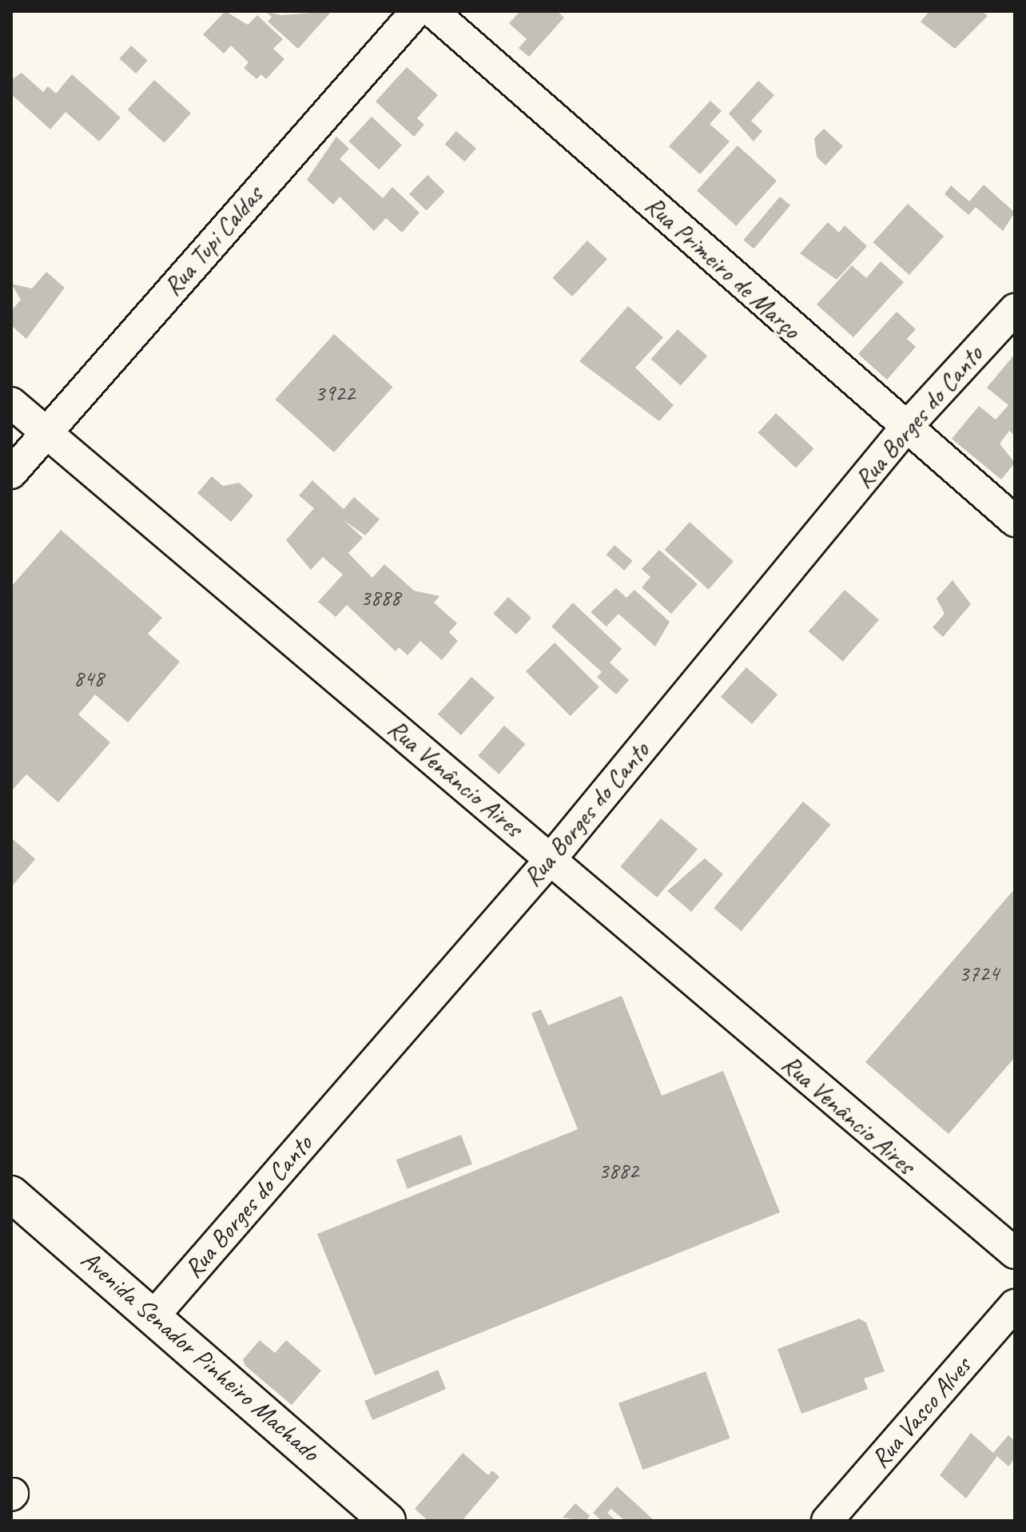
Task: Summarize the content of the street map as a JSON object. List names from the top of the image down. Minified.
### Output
{"streets":{"main road":["Avenida Senador Pinheiro Machado"],"street":["Rua Tupi Caldas","Rua Primeiro de Março","Rua Borges do Canto","Rua Venâncio Aires","Rua Vasco Alves"]},"crossings":[["Rua Tupi Caldas","Rua Venâncio Aires"],["Rua Primeiro de Março","Rua Borges do Canto"],["Rua Borges do Canto","Rua Venâncio Aires"],["Rua Borges do Canto","Avenida Senador Pinheiro Machado"]],"house_numbers":["3922","3888","848","3724","3882"]}
